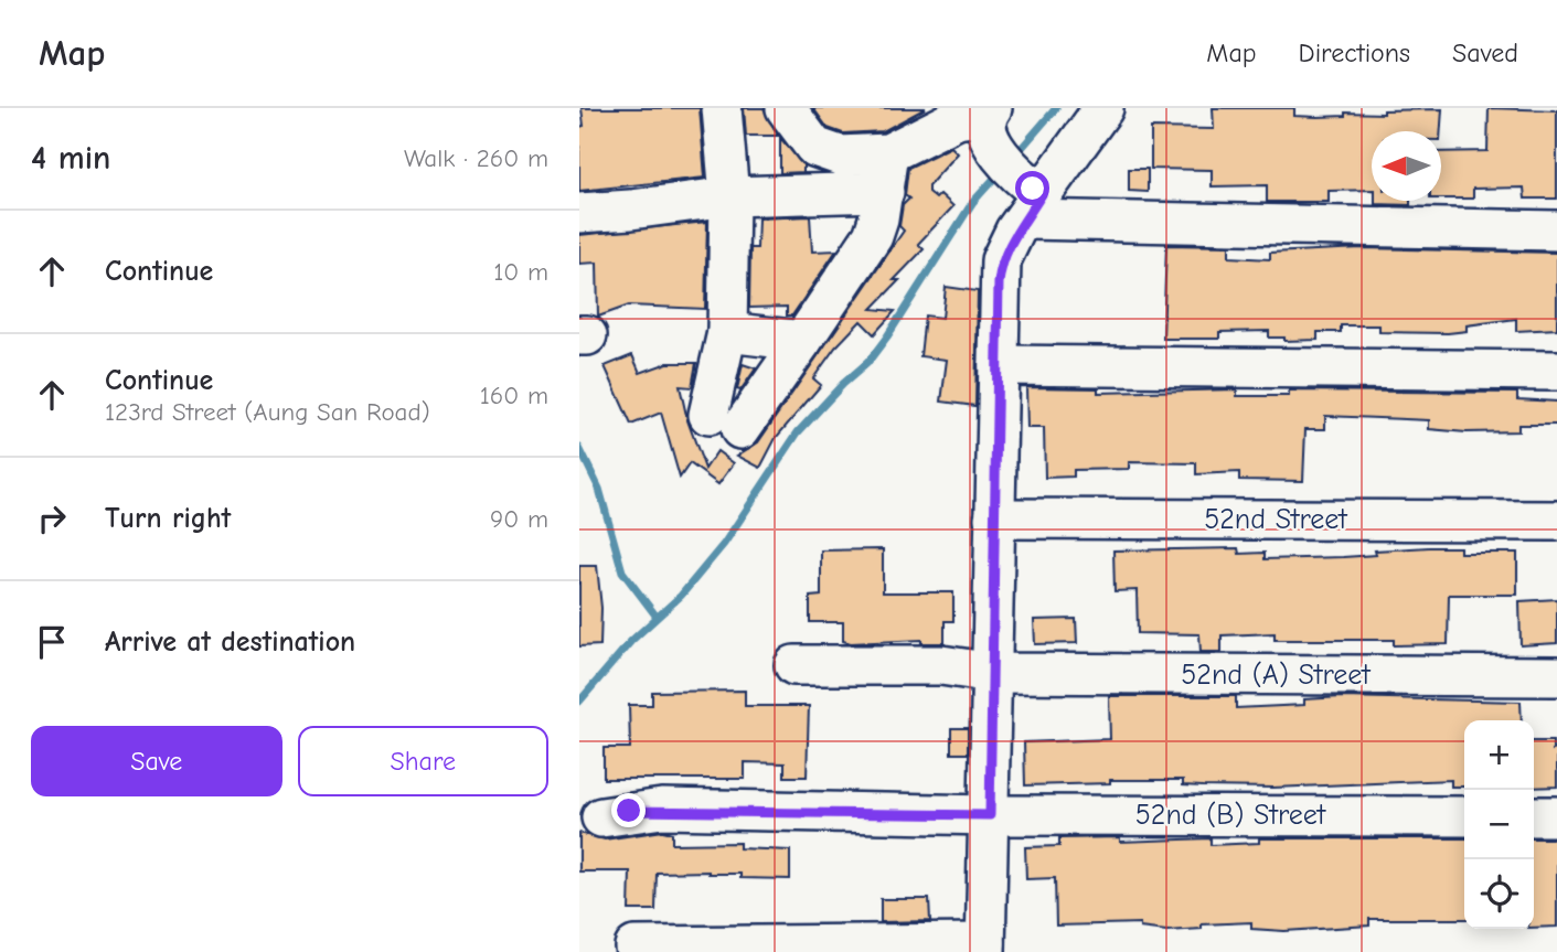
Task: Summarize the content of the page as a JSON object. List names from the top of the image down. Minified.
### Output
{"streets":{"street":["52nd Street","52nd (A) Street","52nd (B) Street"]},"north":"left","page":{"header":"Map","nav":["Map","Directions","Saved"],"heading":["4 min","Walk · 260 m"],"list":[["Continue","10 m"],["Continue","123rd Street (Aung San Road)","160 m"],["Turn right","90 m"],"Arrive at destination"],"buttons":["Save","Share"],"map_buttons":["+","−"]}}
